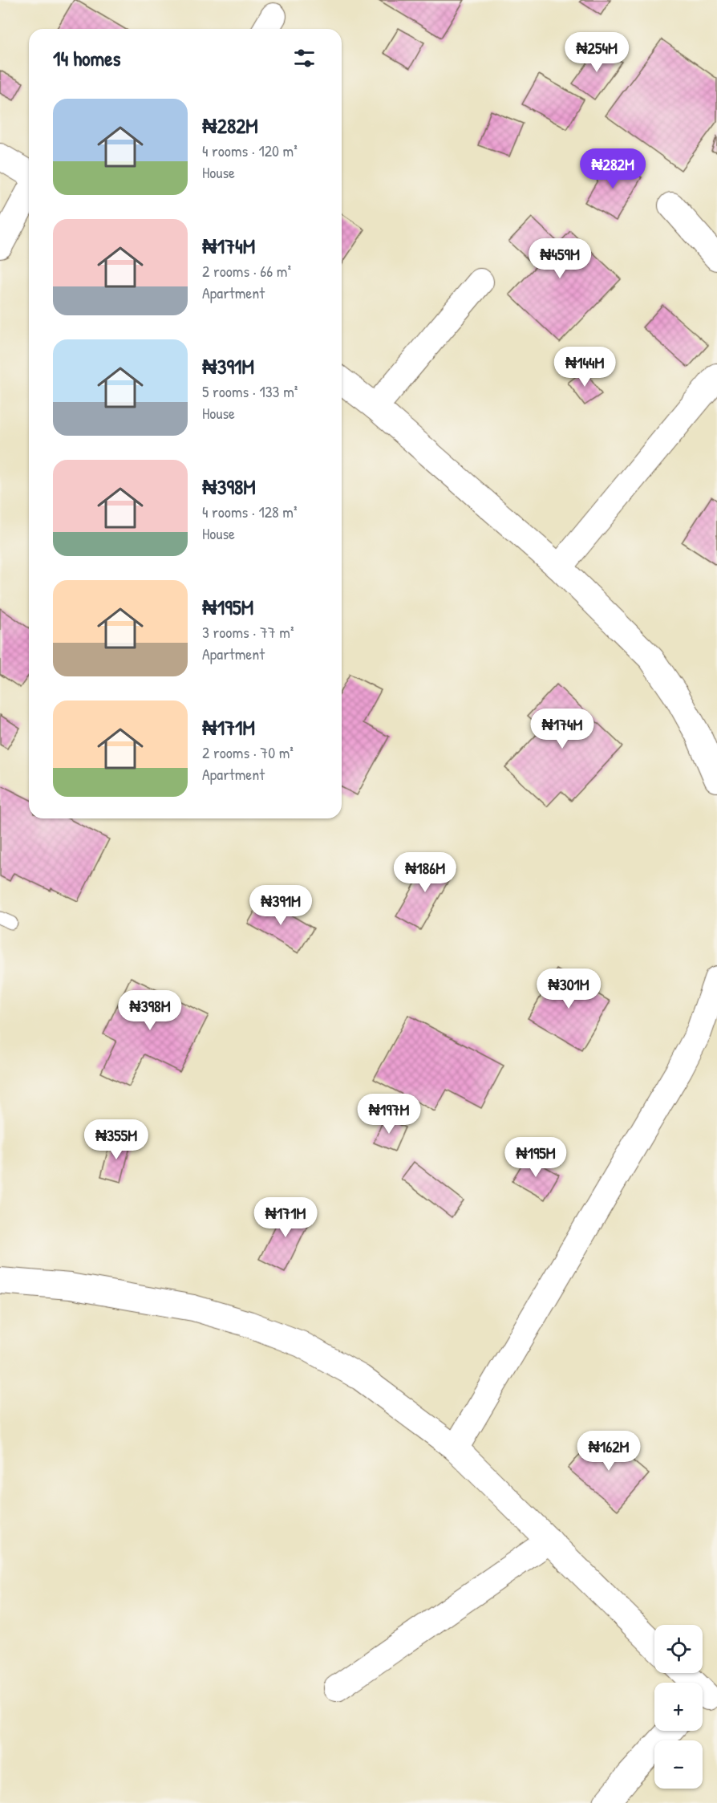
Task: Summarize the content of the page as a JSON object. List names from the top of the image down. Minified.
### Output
{"page":{"heading":"14 homes","price":["₦254M","₦282M","₦459M","₦144M","₦174M","₦186M","₦391M","₦301M","₦398M","₦197M","₦355M","₦195M","₦171M","₦162M"],"list":[{"name":"₦282M","note":"4 rooms · 120 m² · House"},{"name":"₦174M","note":"2 rooms · 66 m² · Apartment"},{"name":"₦391M","note":"5 rooms · 133 m² · House"},{"name":"₦398M","note":"4 rooms · 128 m² · House"},{"name":"₦195M","note":"3 rooms · 77 m² · Apartment"},{"name":"₦171M","note":"2 rooms · 70 m² · Apartment"}],"map_buttons":["+","−"]}}
